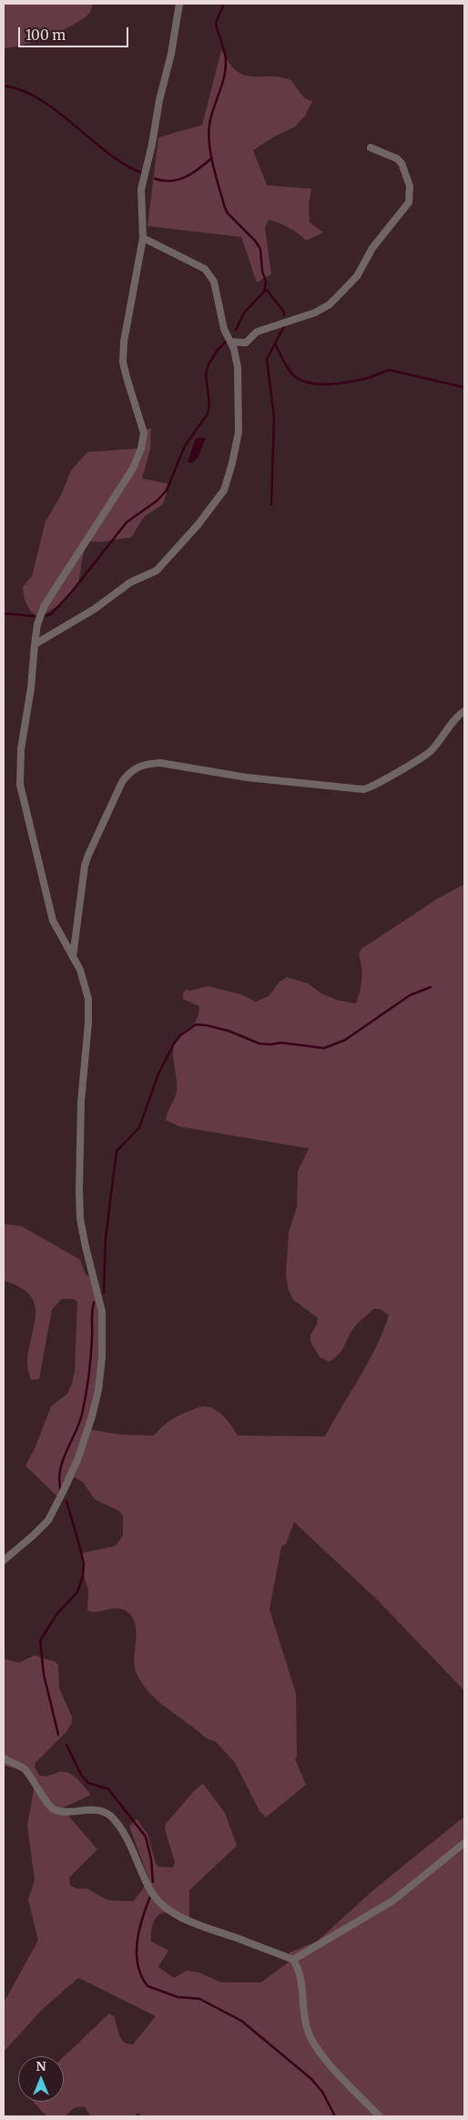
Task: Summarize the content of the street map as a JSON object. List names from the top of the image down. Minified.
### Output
{"scale_bar":"100 m","north":"top"}
